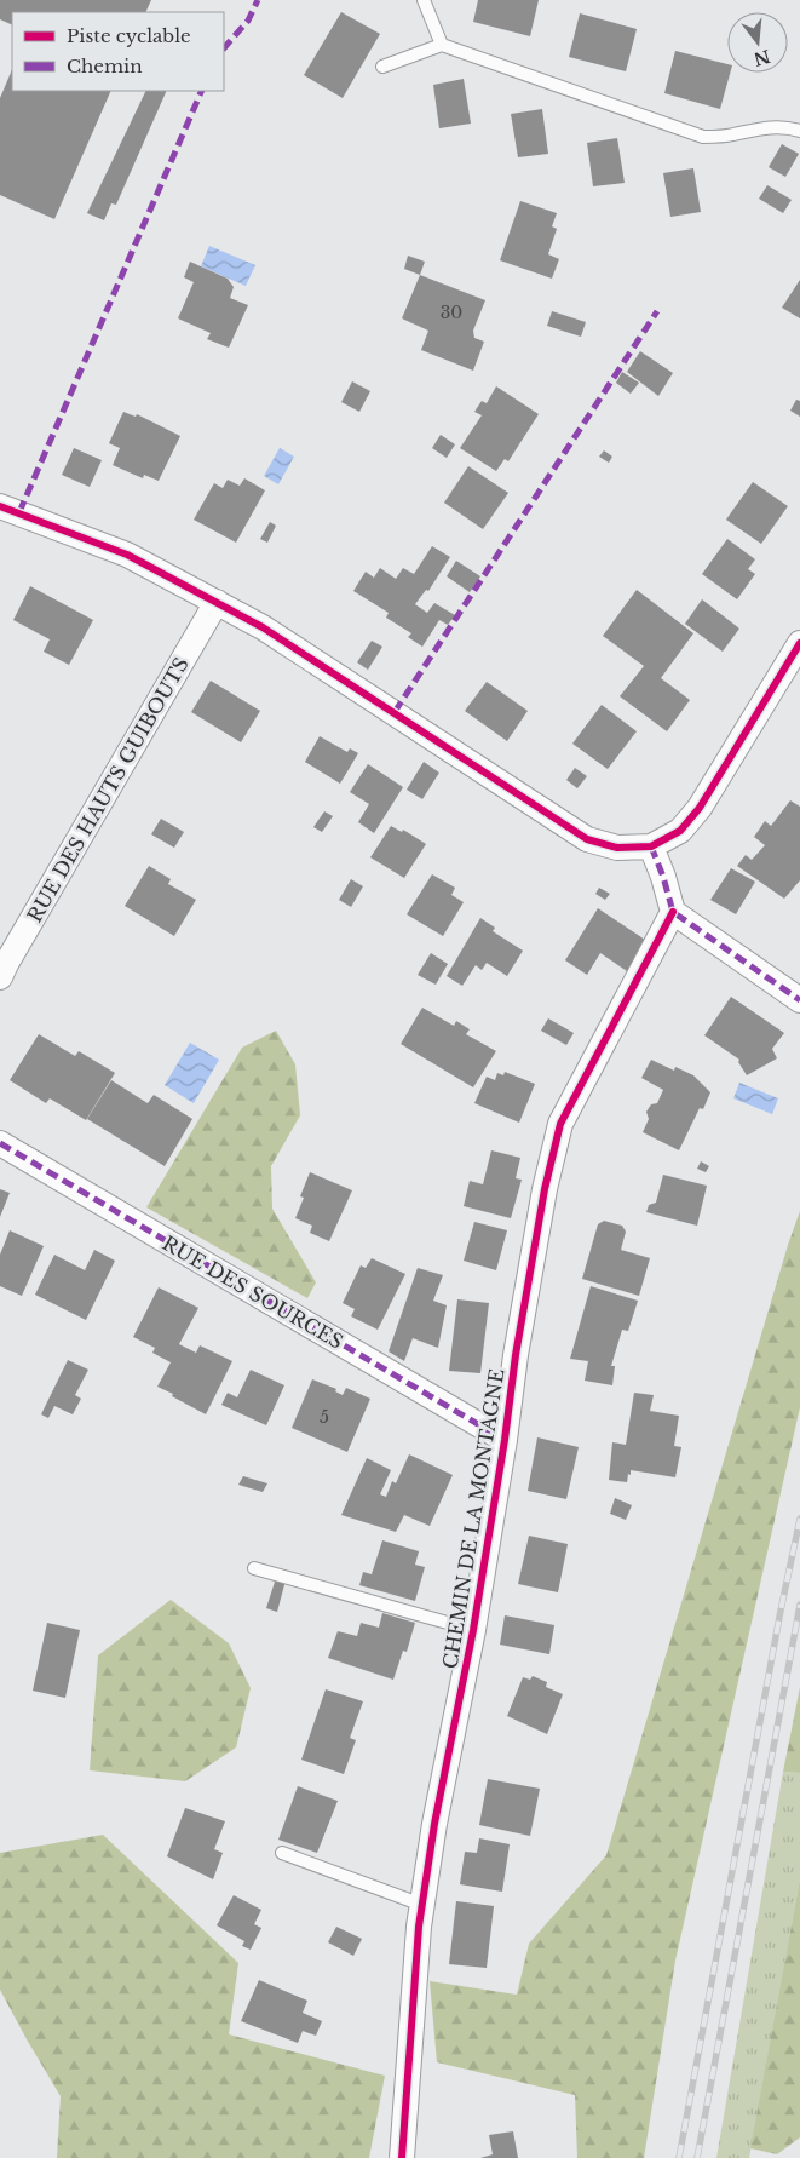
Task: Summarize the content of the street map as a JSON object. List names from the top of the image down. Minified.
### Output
{"streets":{"street":["RUE DES HAUTS GUIBOUTS","RUE DES SOURCES","CHEMIN DE LA MONTAGNE"]},"crossings":[["RUE DES SOURCES","CHEMIN DE LA MONTAGNE"]],"house_numbers":["30","5"],"legend":["Piste cyclable","Chemin"],"north":"bottom"}
